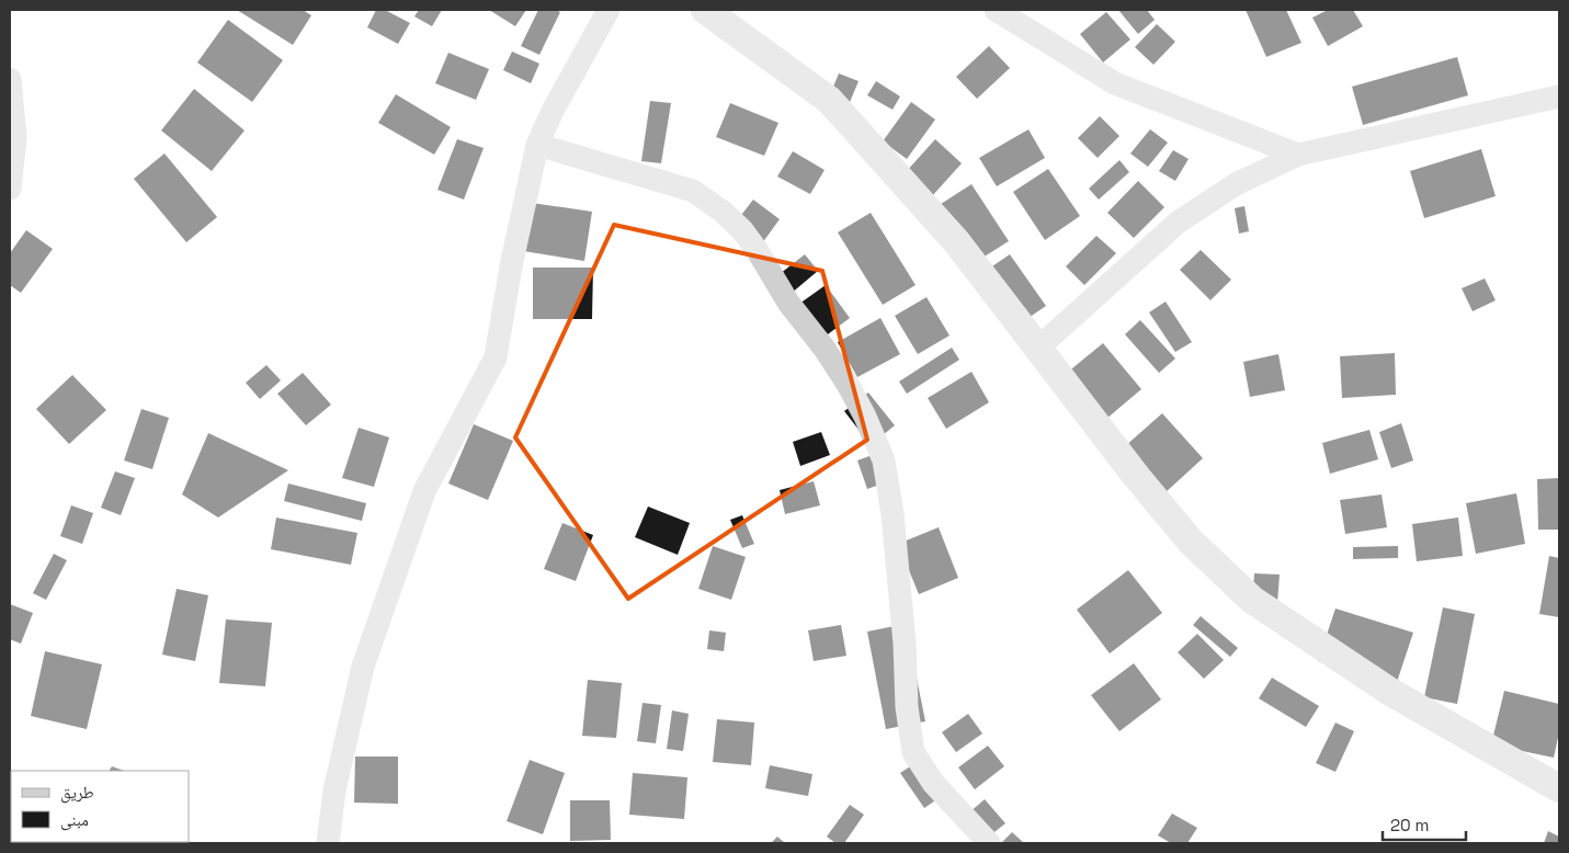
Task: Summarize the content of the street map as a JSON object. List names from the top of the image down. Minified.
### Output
{"legend":["طريق","مبنى"],"scale_bar":"20 m"}
